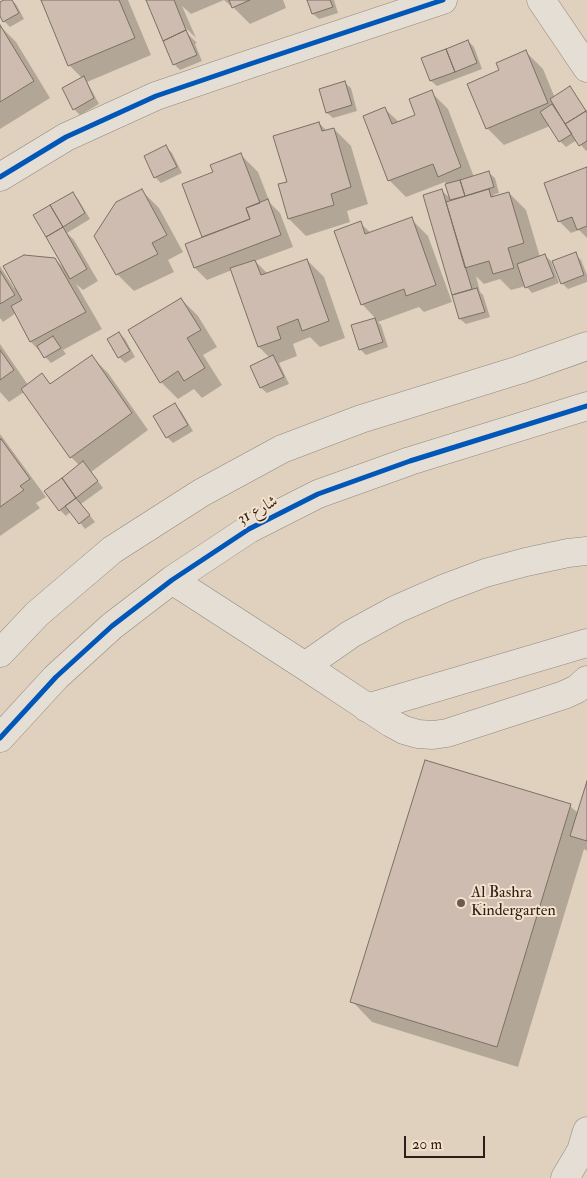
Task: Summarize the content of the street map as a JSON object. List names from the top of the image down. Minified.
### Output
{"streets":{"street":["شارع 31"]},"places":["Al Bashra Kindergarten"],"scale_bar":"20 m"}
